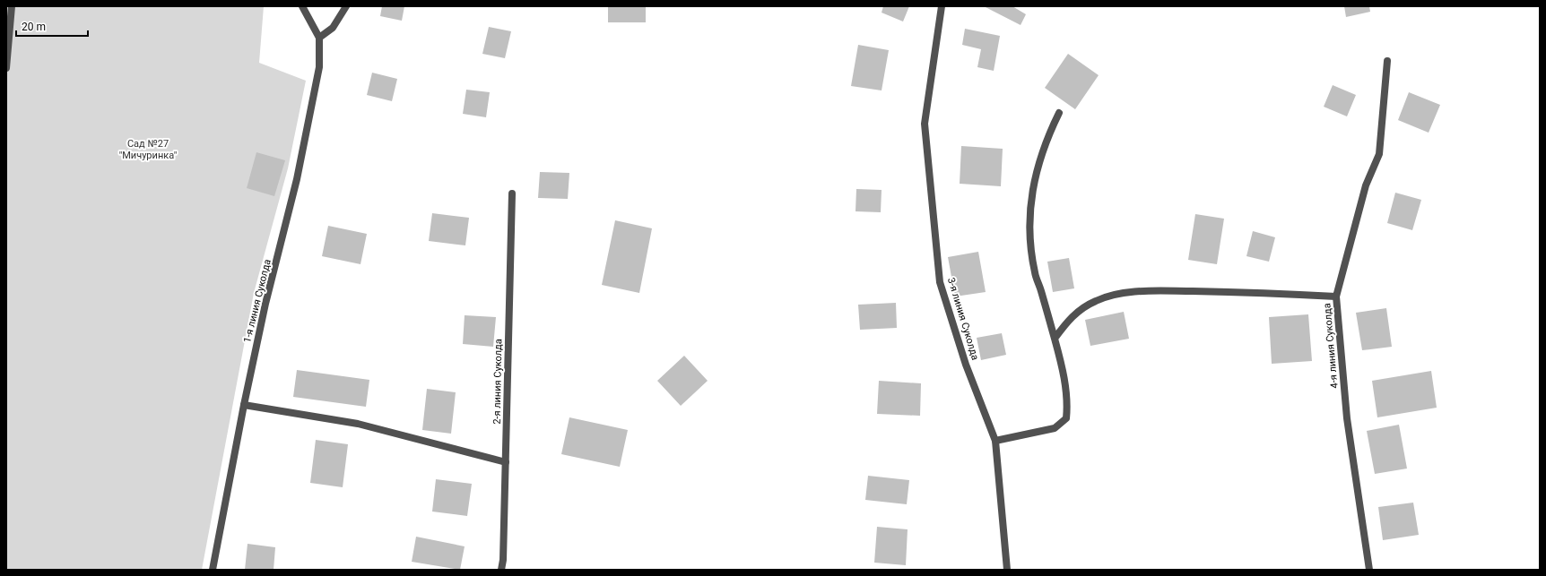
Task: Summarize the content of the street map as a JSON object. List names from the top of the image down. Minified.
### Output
{"streets":{"street":["1-я линия Суколда","3-я линия Суколда","4-я линия Суколда","2-я линия Суколда"]},"parks":["Сад №27 \"Мичуринка\""],"scale_bar":"20 m"}
